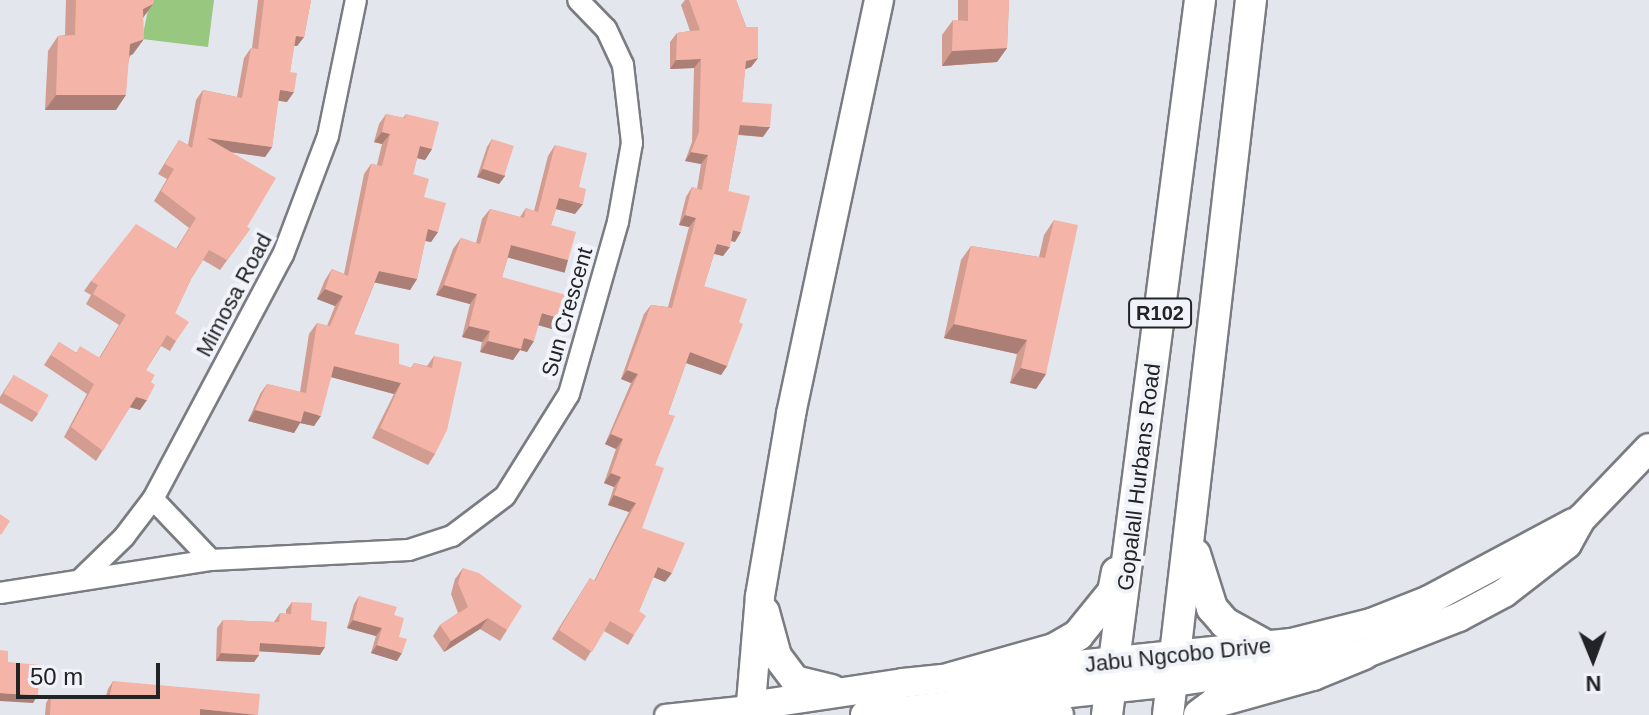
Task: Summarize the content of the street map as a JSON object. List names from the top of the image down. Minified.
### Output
{"streets":{"main road":["R102","Gopalall Hurbans Road","Jabu Ngcobo Drive"],"street":["Mimosa Road","Sun Crescent"]},"crossings":[["Mimosa Road","Sun Crescent"],["R102","Jabu Ngcobo Drive"],["Gopalall Hurbans Road","Jabu Ngcobo Drive"]],"scale_bar":"50 m","north":"bottom"}
